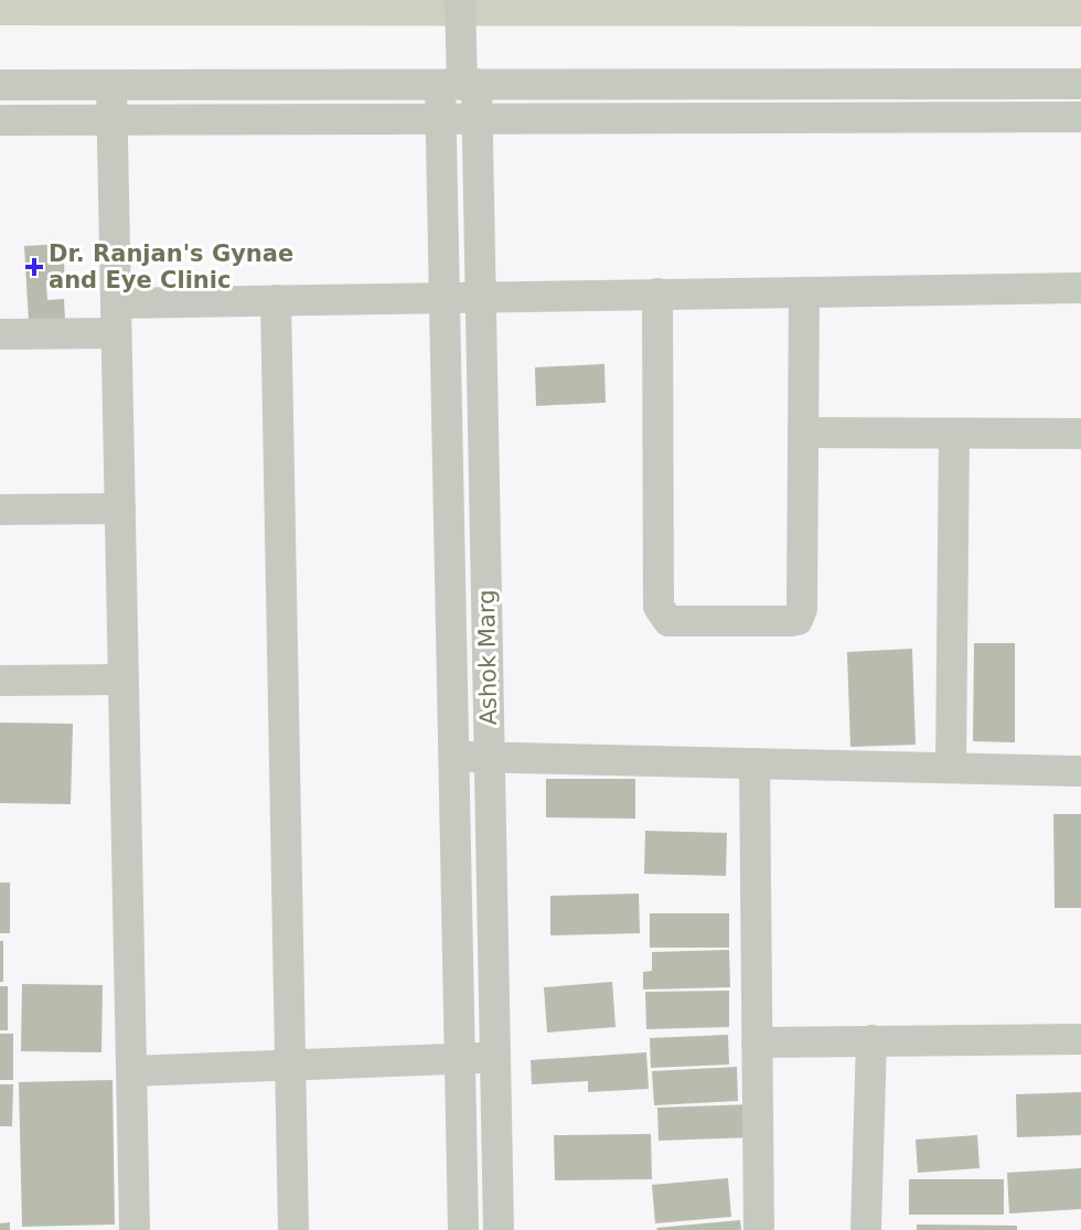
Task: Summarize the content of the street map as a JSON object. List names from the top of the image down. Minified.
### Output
{"streets":{"street":["Ashok Marg"]},"places":{"health":["Dr. Ranjan's Gynae and Eye Clinic"]}}
